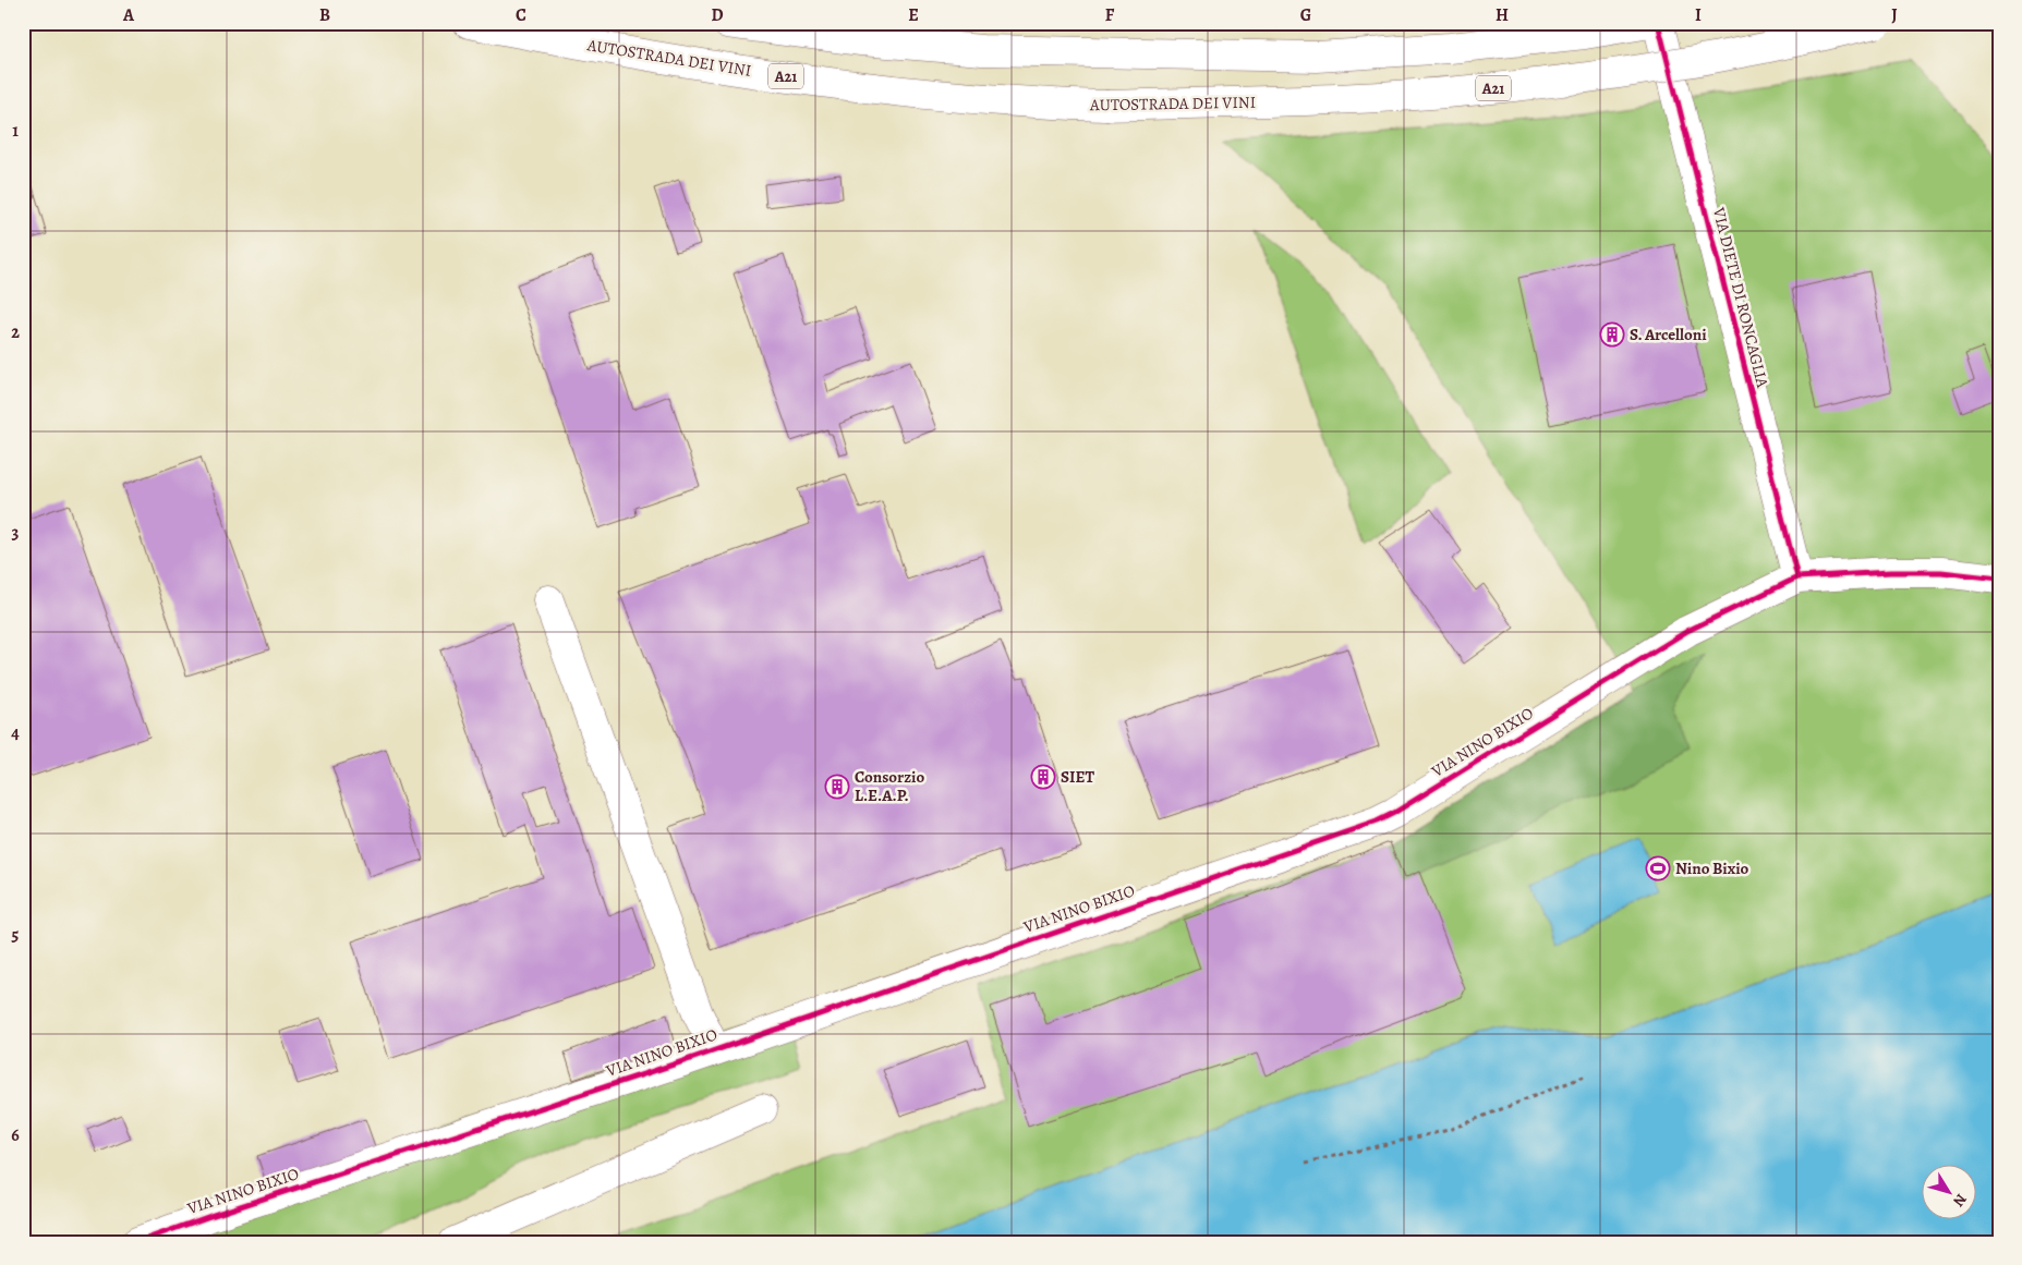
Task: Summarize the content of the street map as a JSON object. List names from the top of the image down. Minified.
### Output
{"streets":{"main road":["AUTOSTRADA DEI VINI","A21","VIA DIETE DI RONCAGLIA","VIA NINO BIXIO"]},"crossings":[["VIA DIETE DI RONCAGLIA","VIA NINO BIXIO"]],"places":{"building":["S. Arcelloni","SIET","Consorzio L.E.A.P."],"sports":["Nino Bixio"]},"north":"bottom right","grid":{"columns":["A","B","C","D","E","F","G","H","I","J"],"rows":["1","2","3","4","5","6"]}}
